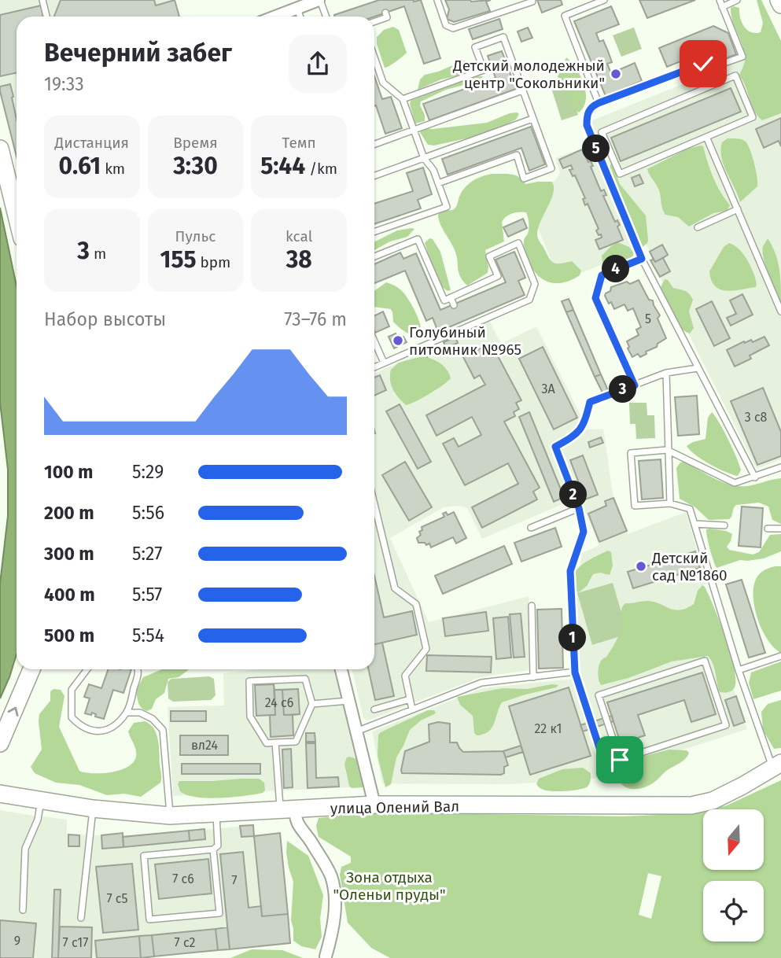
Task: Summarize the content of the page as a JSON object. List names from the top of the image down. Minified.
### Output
{"streets":{"main road":["улица Олений Вал"]},"parks":["Зона отдыха \"Оленьи пруды\""],"places":["Детский молодежный центр \"Сокольники\"","Голубиный питомник №965","Детский сад №1860"],"house_numbers":["5","3А","3 с8","24 c6","22 к1","вл24","7 с6","7","7 с5","9","7 с17","7 с2"],"north":"bottom","page":{"heading":["Вечерний забег","19:33"],"stats":[["Дистанция","0.61 km"],["Время","3:30"],["Темп","5:44 /km"],["3 m"],["Пульс","155 bpm"],["kcal","38"]],"pins":["5","4","3","2","1"],"chart":["Набор высоты","73–76 m"],"list":[{"name":"100 m","note":"5:29"},{"name":"200 m","note":"5:56"},{"name":"300 m","note":"5:27"},{"name":"400 m","note":"5:57"},{"name":"500 m","note":"5:54"}]}}
